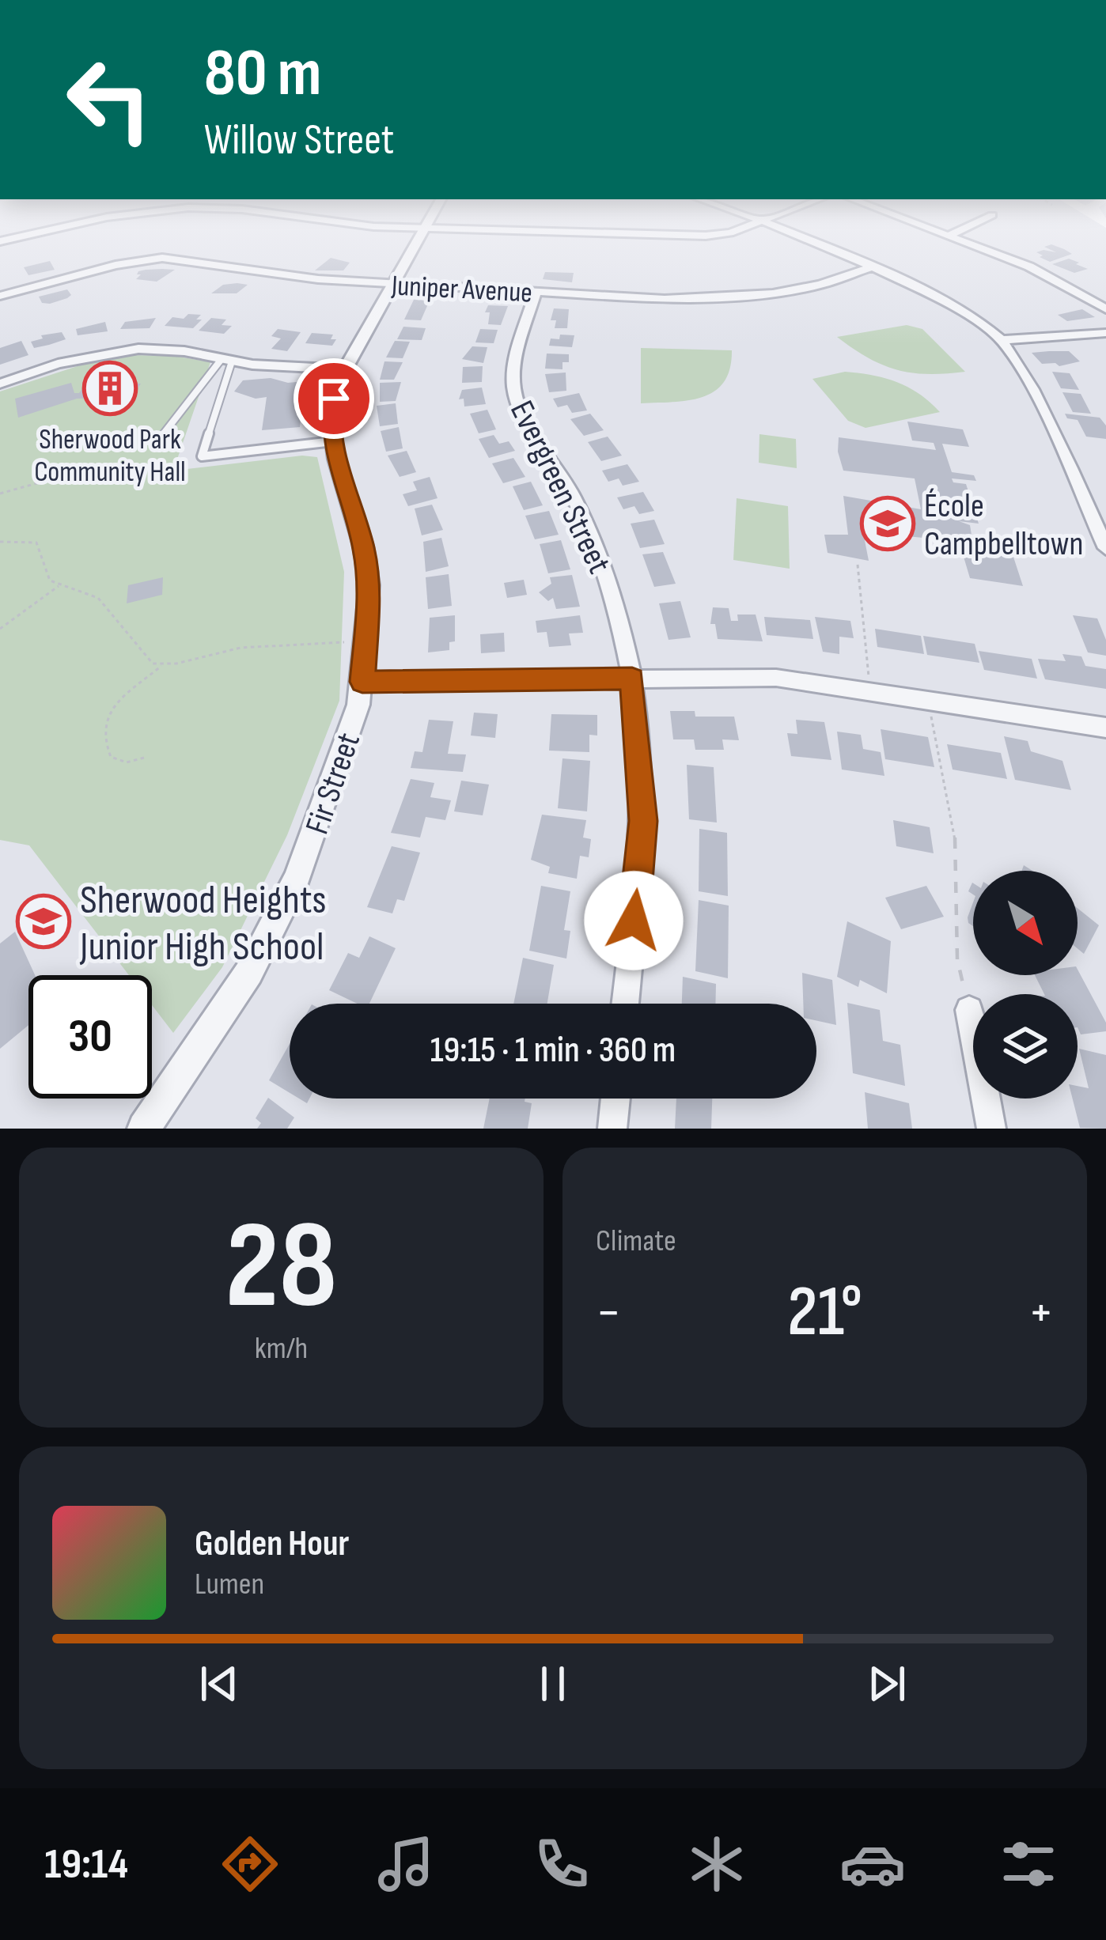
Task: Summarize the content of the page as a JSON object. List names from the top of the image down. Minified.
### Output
{"streets":{"street":["Juniper Avenue","Evergreen Street","Fir Street"]},"crossings":[["Juniper Avenue","Evergreen Street"],["Juniper Avenue","Fir Street"]],"places":{"building":["Sherwood Park Community Hall"],"school or university":["École Campbelltown","Sherwood Heights Junior High School"]},"north":"bottom right","page":{"turn":["80 m","Willow Street"],"limit":"30","trip":"19:15 · 1 min · 360 m","tile":[["28","km/h"],"Climate"],"heat":["−","21°","+"],"song":["Golden Hour","Lumen"],"tabs":"19:14"}}
